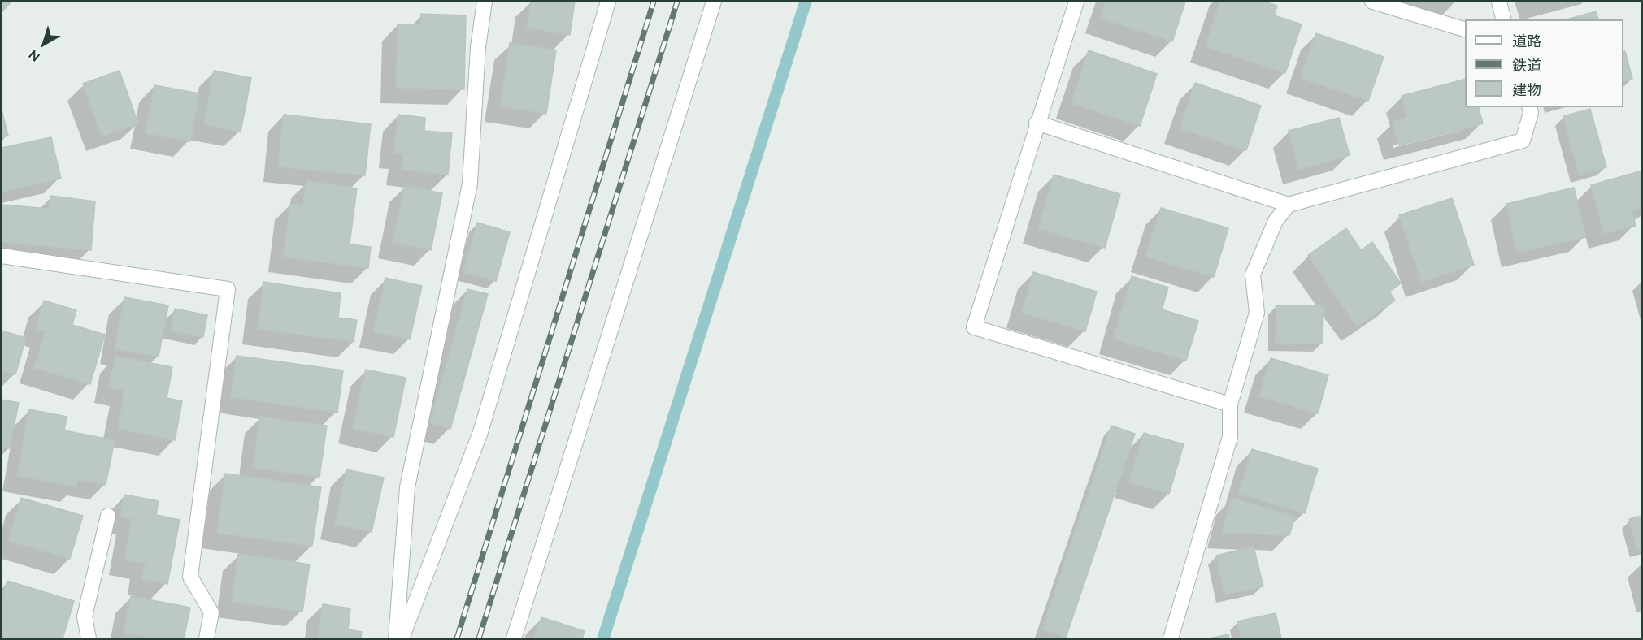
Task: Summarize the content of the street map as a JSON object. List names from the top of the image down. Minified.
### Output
{"legend":["道路","鉄道","建物"],"north":"bottom left"}
